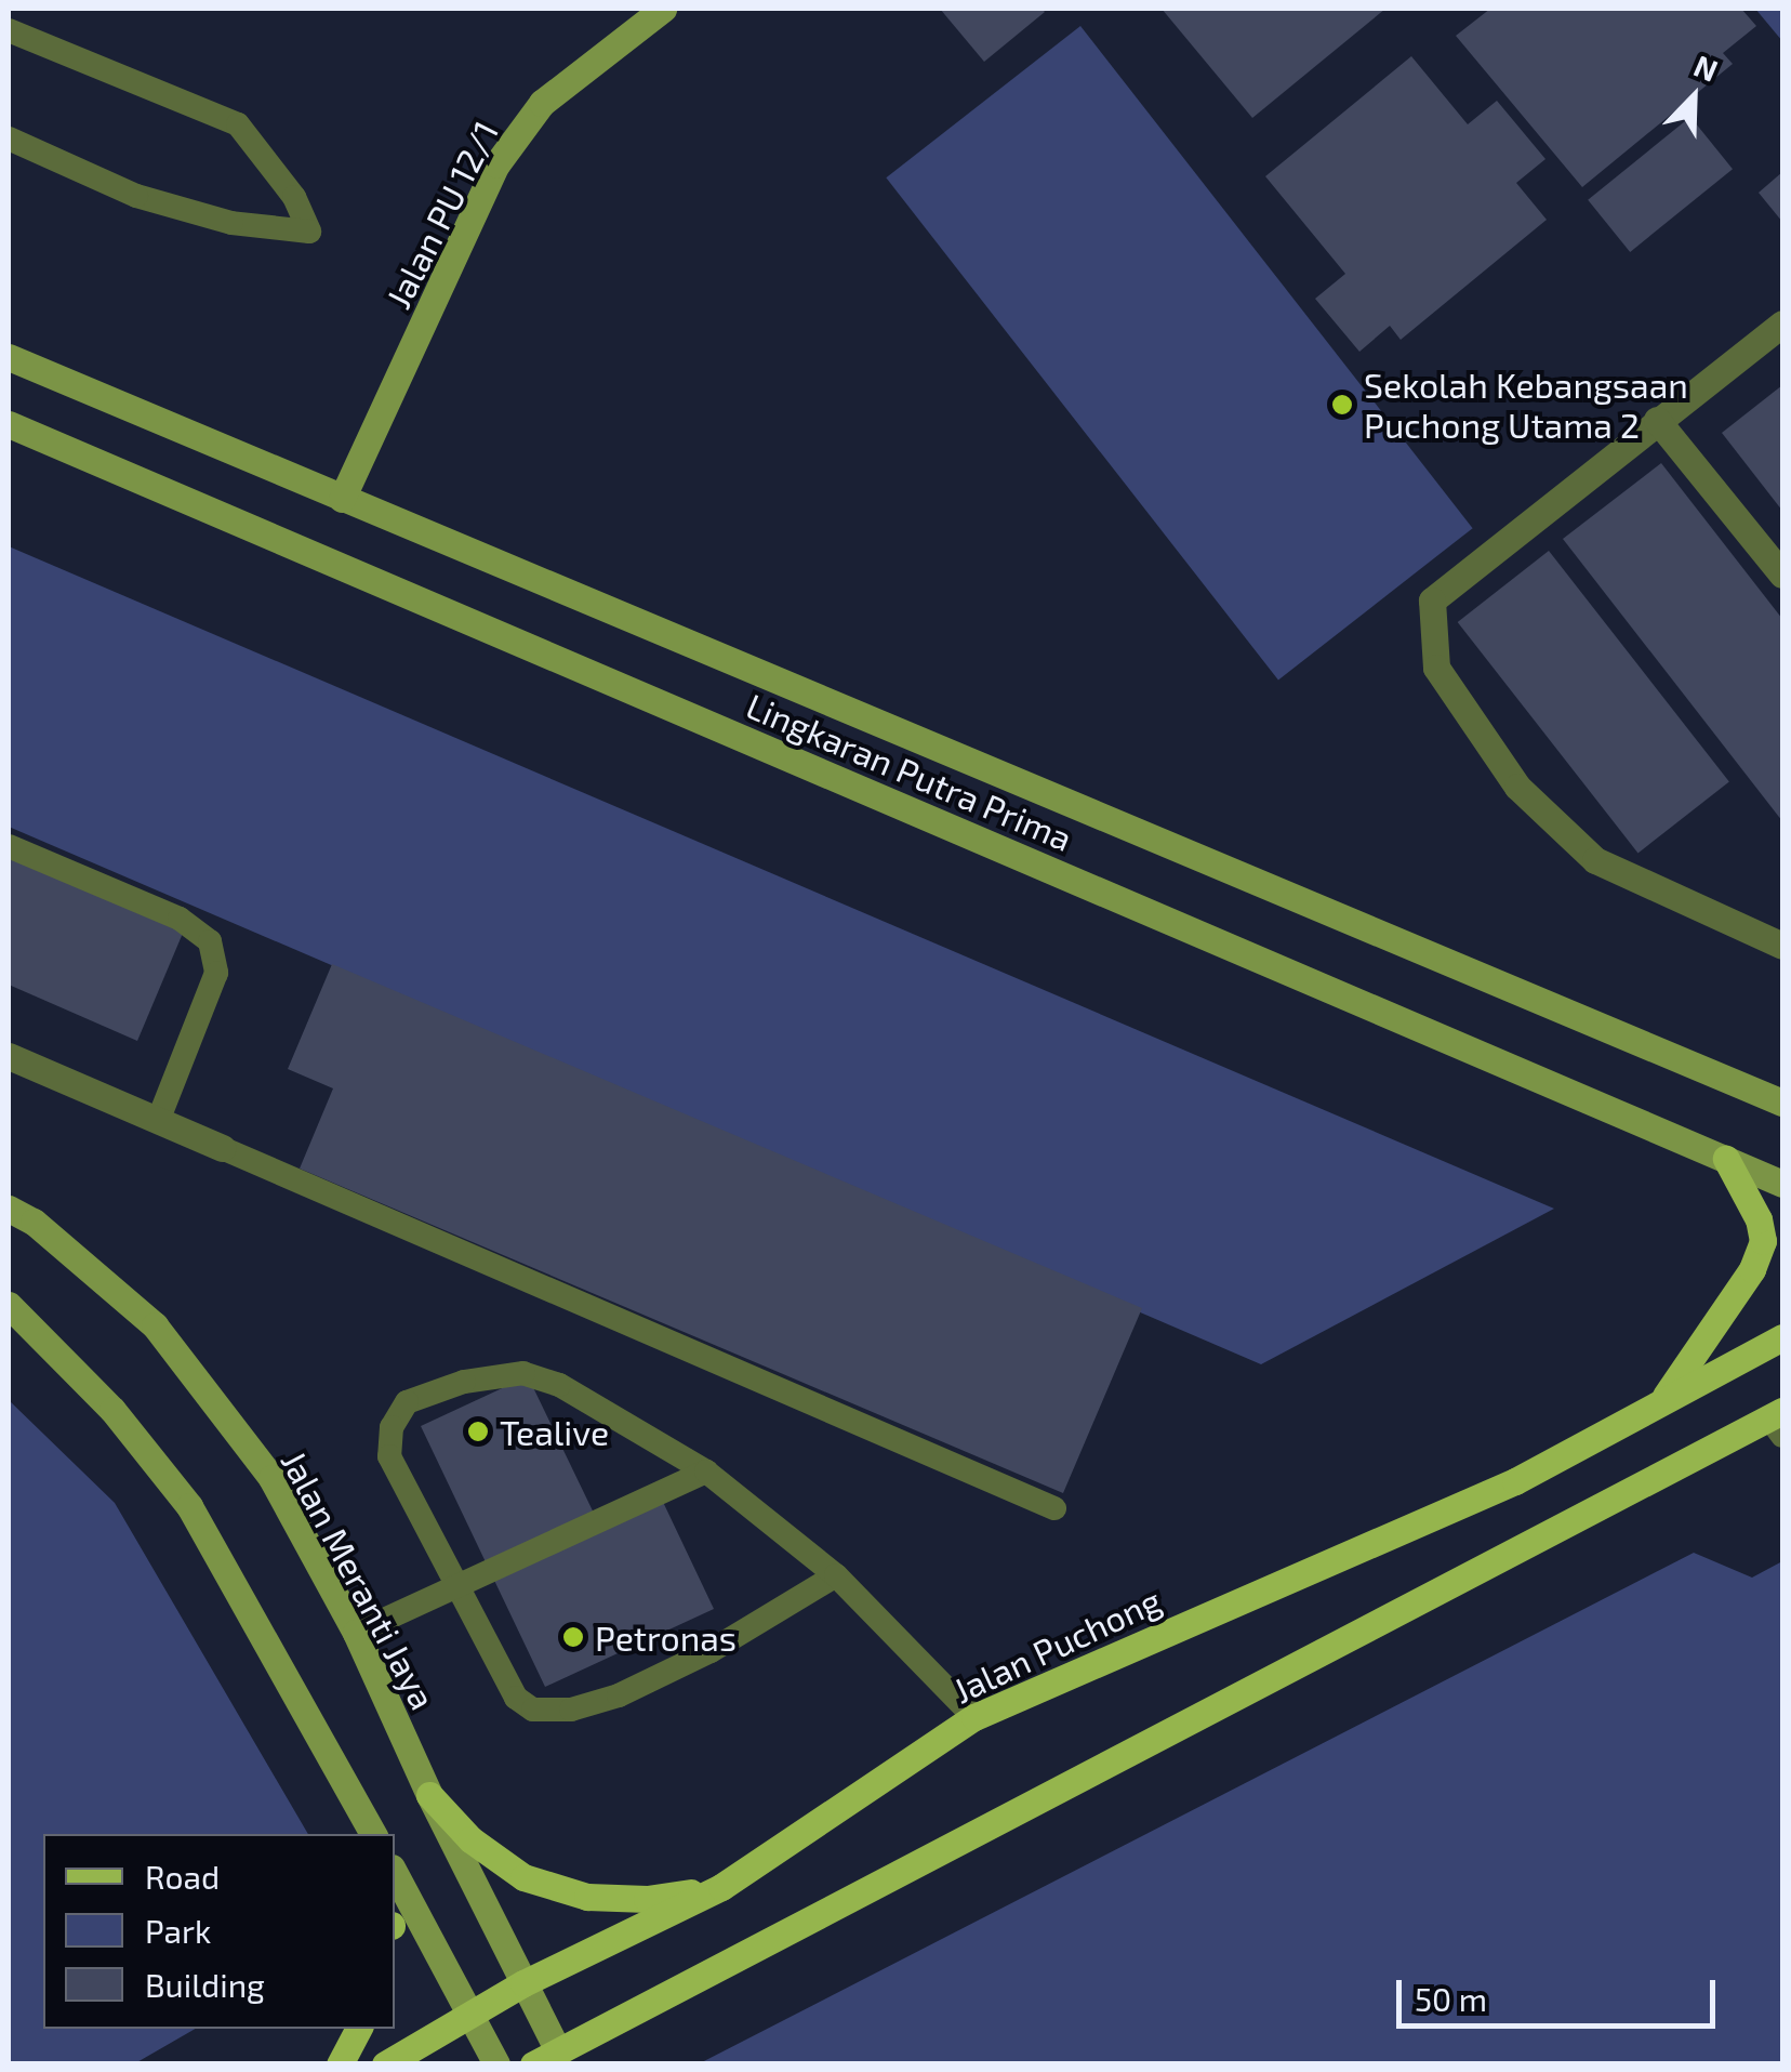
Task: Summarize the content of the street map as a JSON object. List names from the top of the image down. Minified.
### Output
{"streets":{"main road":["Jalan PU 12/1","Lingkaran Putra Prima","Jalan Meranti Jaya","Jalan Puchong"]},"crossings":[["Jalan PU 12/1","Lingkaran Putra Prima"],["Jalan Meranti Jaya","Jalan Puchong"]],"places":["Sekolah Kebangsaan Puchong Utama 2","Tealive","Petronas"],"legend":["Road","Park","Building"],"scale_bar":"50 m","north":"top right"}
